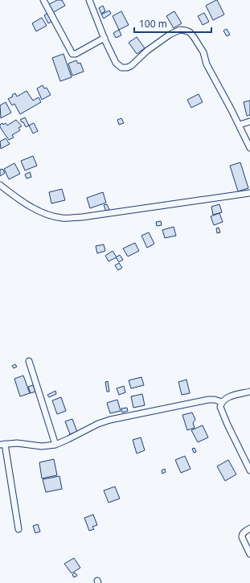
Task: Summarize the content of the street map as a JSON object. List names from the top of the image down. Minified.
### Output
{"scale_bar":"100 m"}
